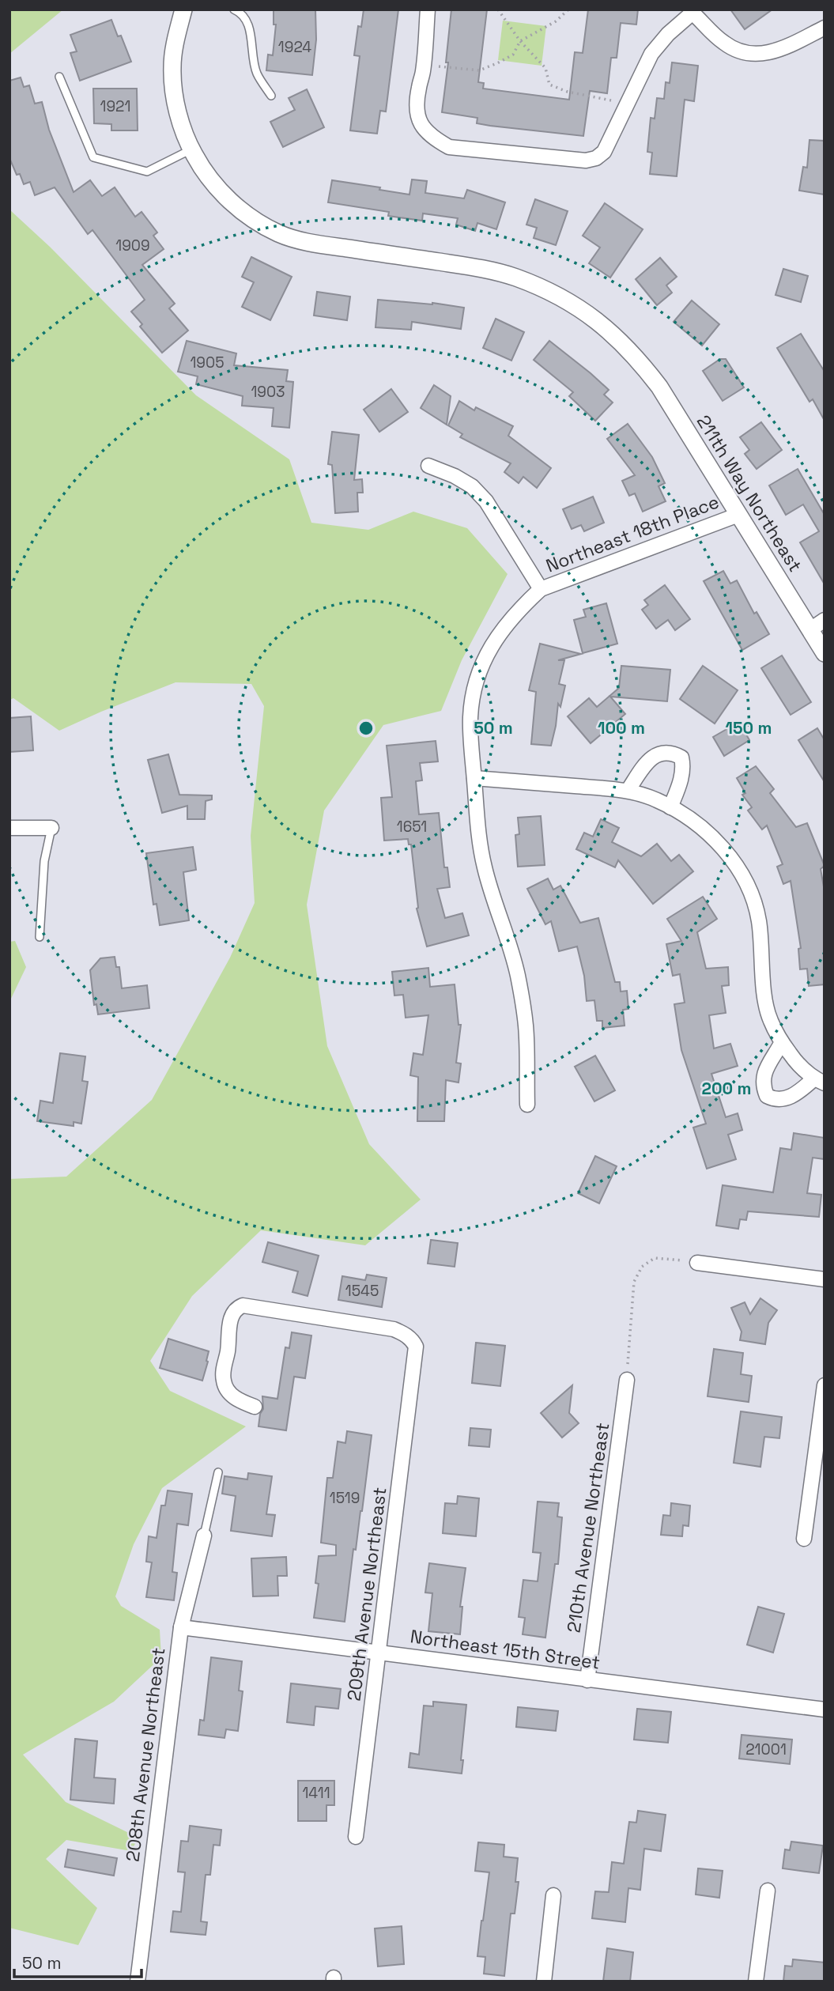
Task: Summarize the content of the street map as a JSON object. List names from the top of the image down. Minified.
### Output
{"streets":{"street":["211th Way Northeast","Northeast 18th Place","210th Avenue Northeast","209th Avenue Northeast","Northeast 15th Street","208th Avenue Northeast"]},"crossings":[["211th Way Northeast","Northeast 18th Place"],["210th Avenue Northeast","Northeast 15th Street"],["209th Avenue Northeast","Northeast 15th Street"],["Northeast 15th Street","208th Avenue Northeast"]],"house_numbers":["1924","1921","1909","1905","1903","1651","1545","1519","21001","1411"],"scale_bar":"50 m","rings":["50 m","100 m","150 m","200 m"]}
